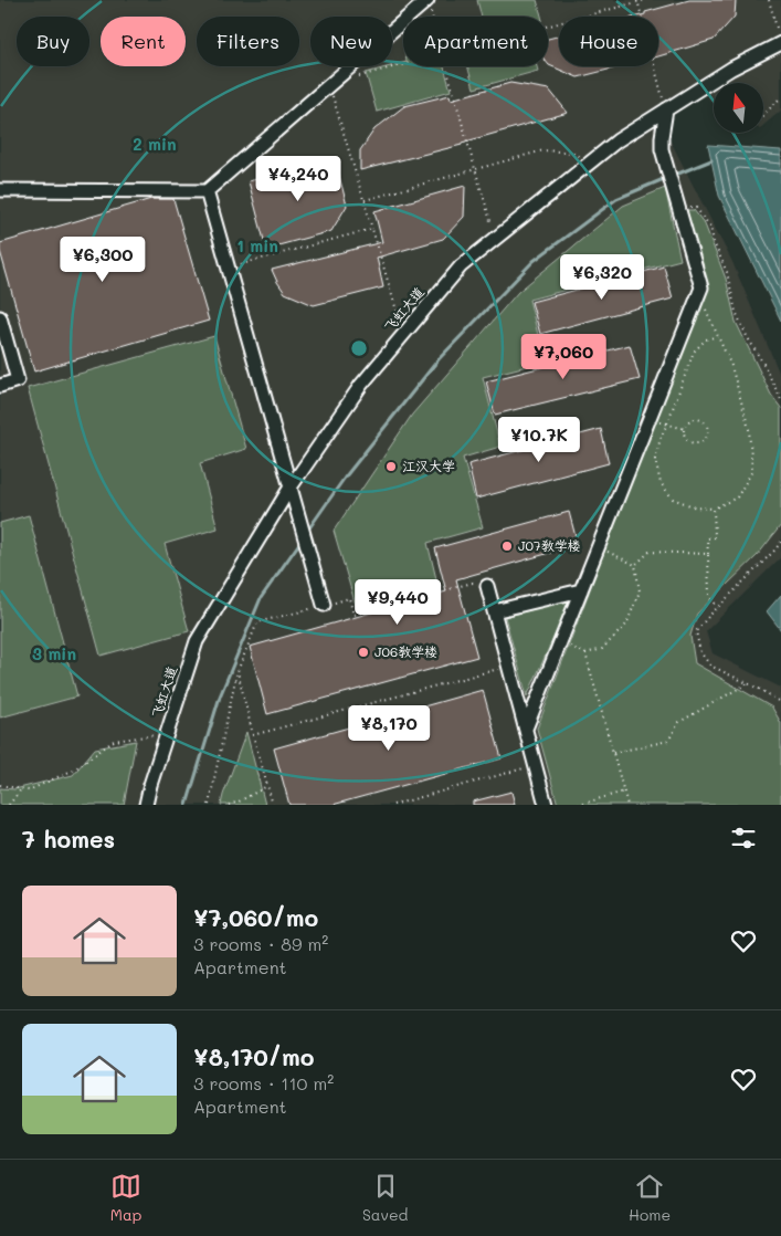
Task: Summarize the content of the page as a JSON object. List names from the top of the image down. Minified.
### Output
{"streets":{"lane":["飞虹大道"]},"places":["江汉大学","J07教学楼","J06教学楼"],"north":"top","page":{"chip":["Buy","Rent","Filters","New","Apartment","House"],"price":["¥4,240","¥6,300","¥6,320","¥7,060","¥10.7K","¥9,440","¥8,170"],"heading":"7 homes","list":[{"name":"¥7,060/mo","note":"3 rooms · 89 m² · Apartment"},{"name":"¥8,170/mo","note":"3 rooms · 110 m² · Apartment"}],"tabs":["Map","Saved","Home"]},"rings":["2 min","1 min","3 min"]}
